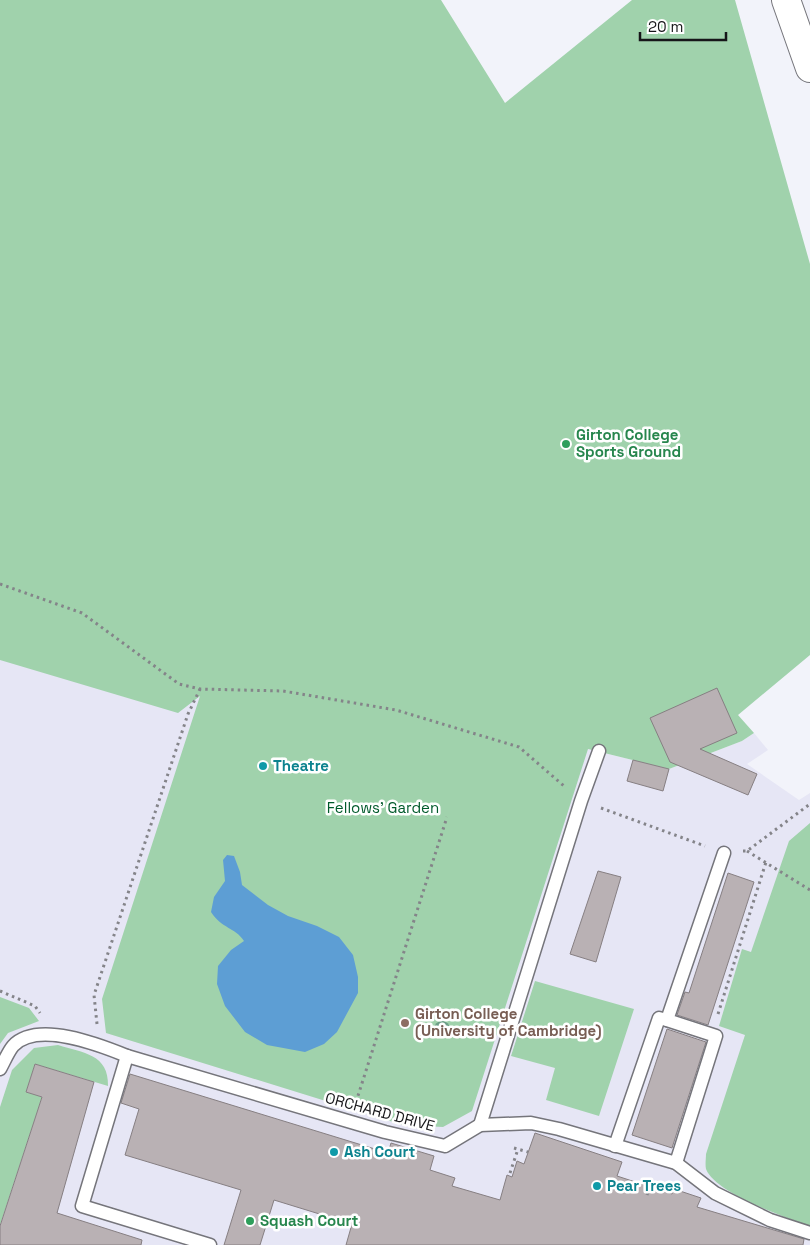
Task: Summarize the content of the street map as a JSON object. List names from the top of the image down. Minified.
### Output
{"streets":{"lane":["ORCHARD DRIVE"]},"parks":["Fellows' Garden"],"places":["Girton College Sports Ground","Theatre","Girton College (University of Cambridge)","Ash Court","Pear Trees","Squash Court"],"scale_bar":"20 m"}
